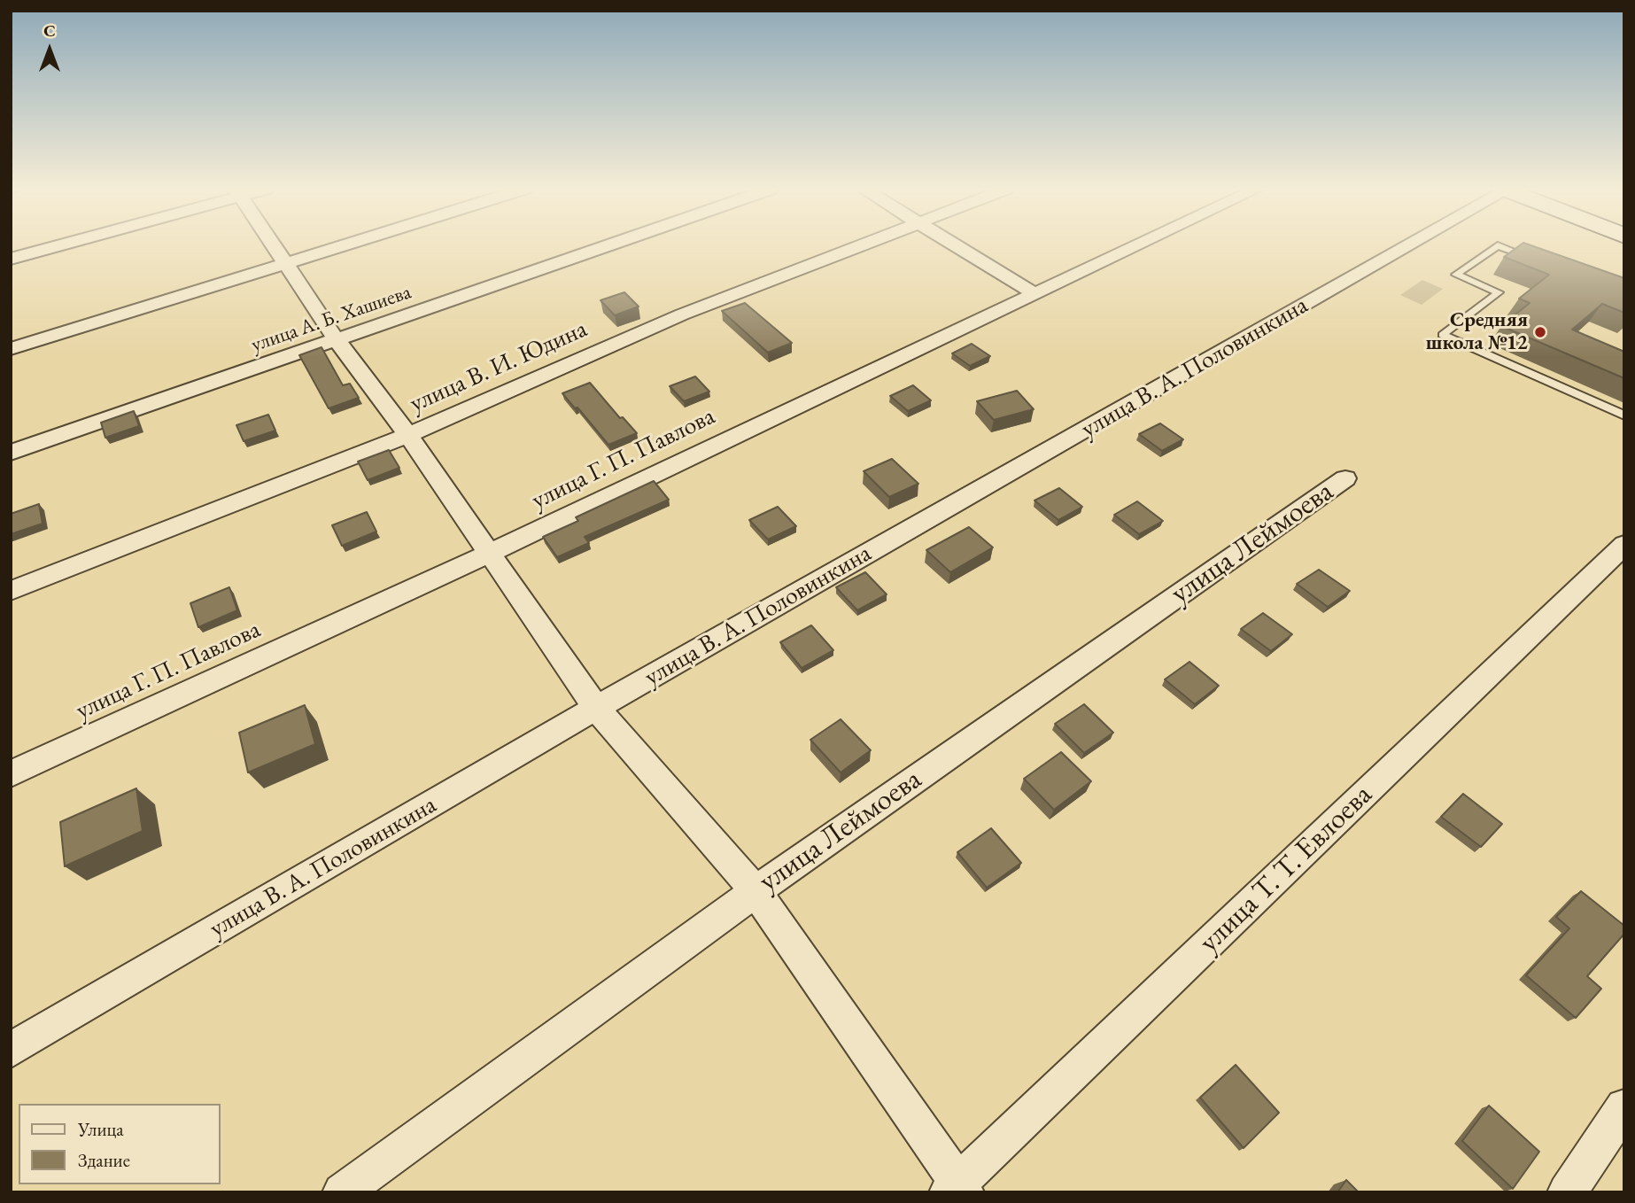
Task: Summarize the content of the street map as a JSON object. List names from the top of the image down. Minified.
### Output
{"streets":{"street":["улица А. Б. Хашиева","улица В. И. Юдина","улица В. А. Половинкина","улица Г. П. Павлова","улица Леймоева","улица Т. Т. Евлоева"]},"places":["Средняя школа №12"],"legend":["Улица","Здание"],"north":"top"}
